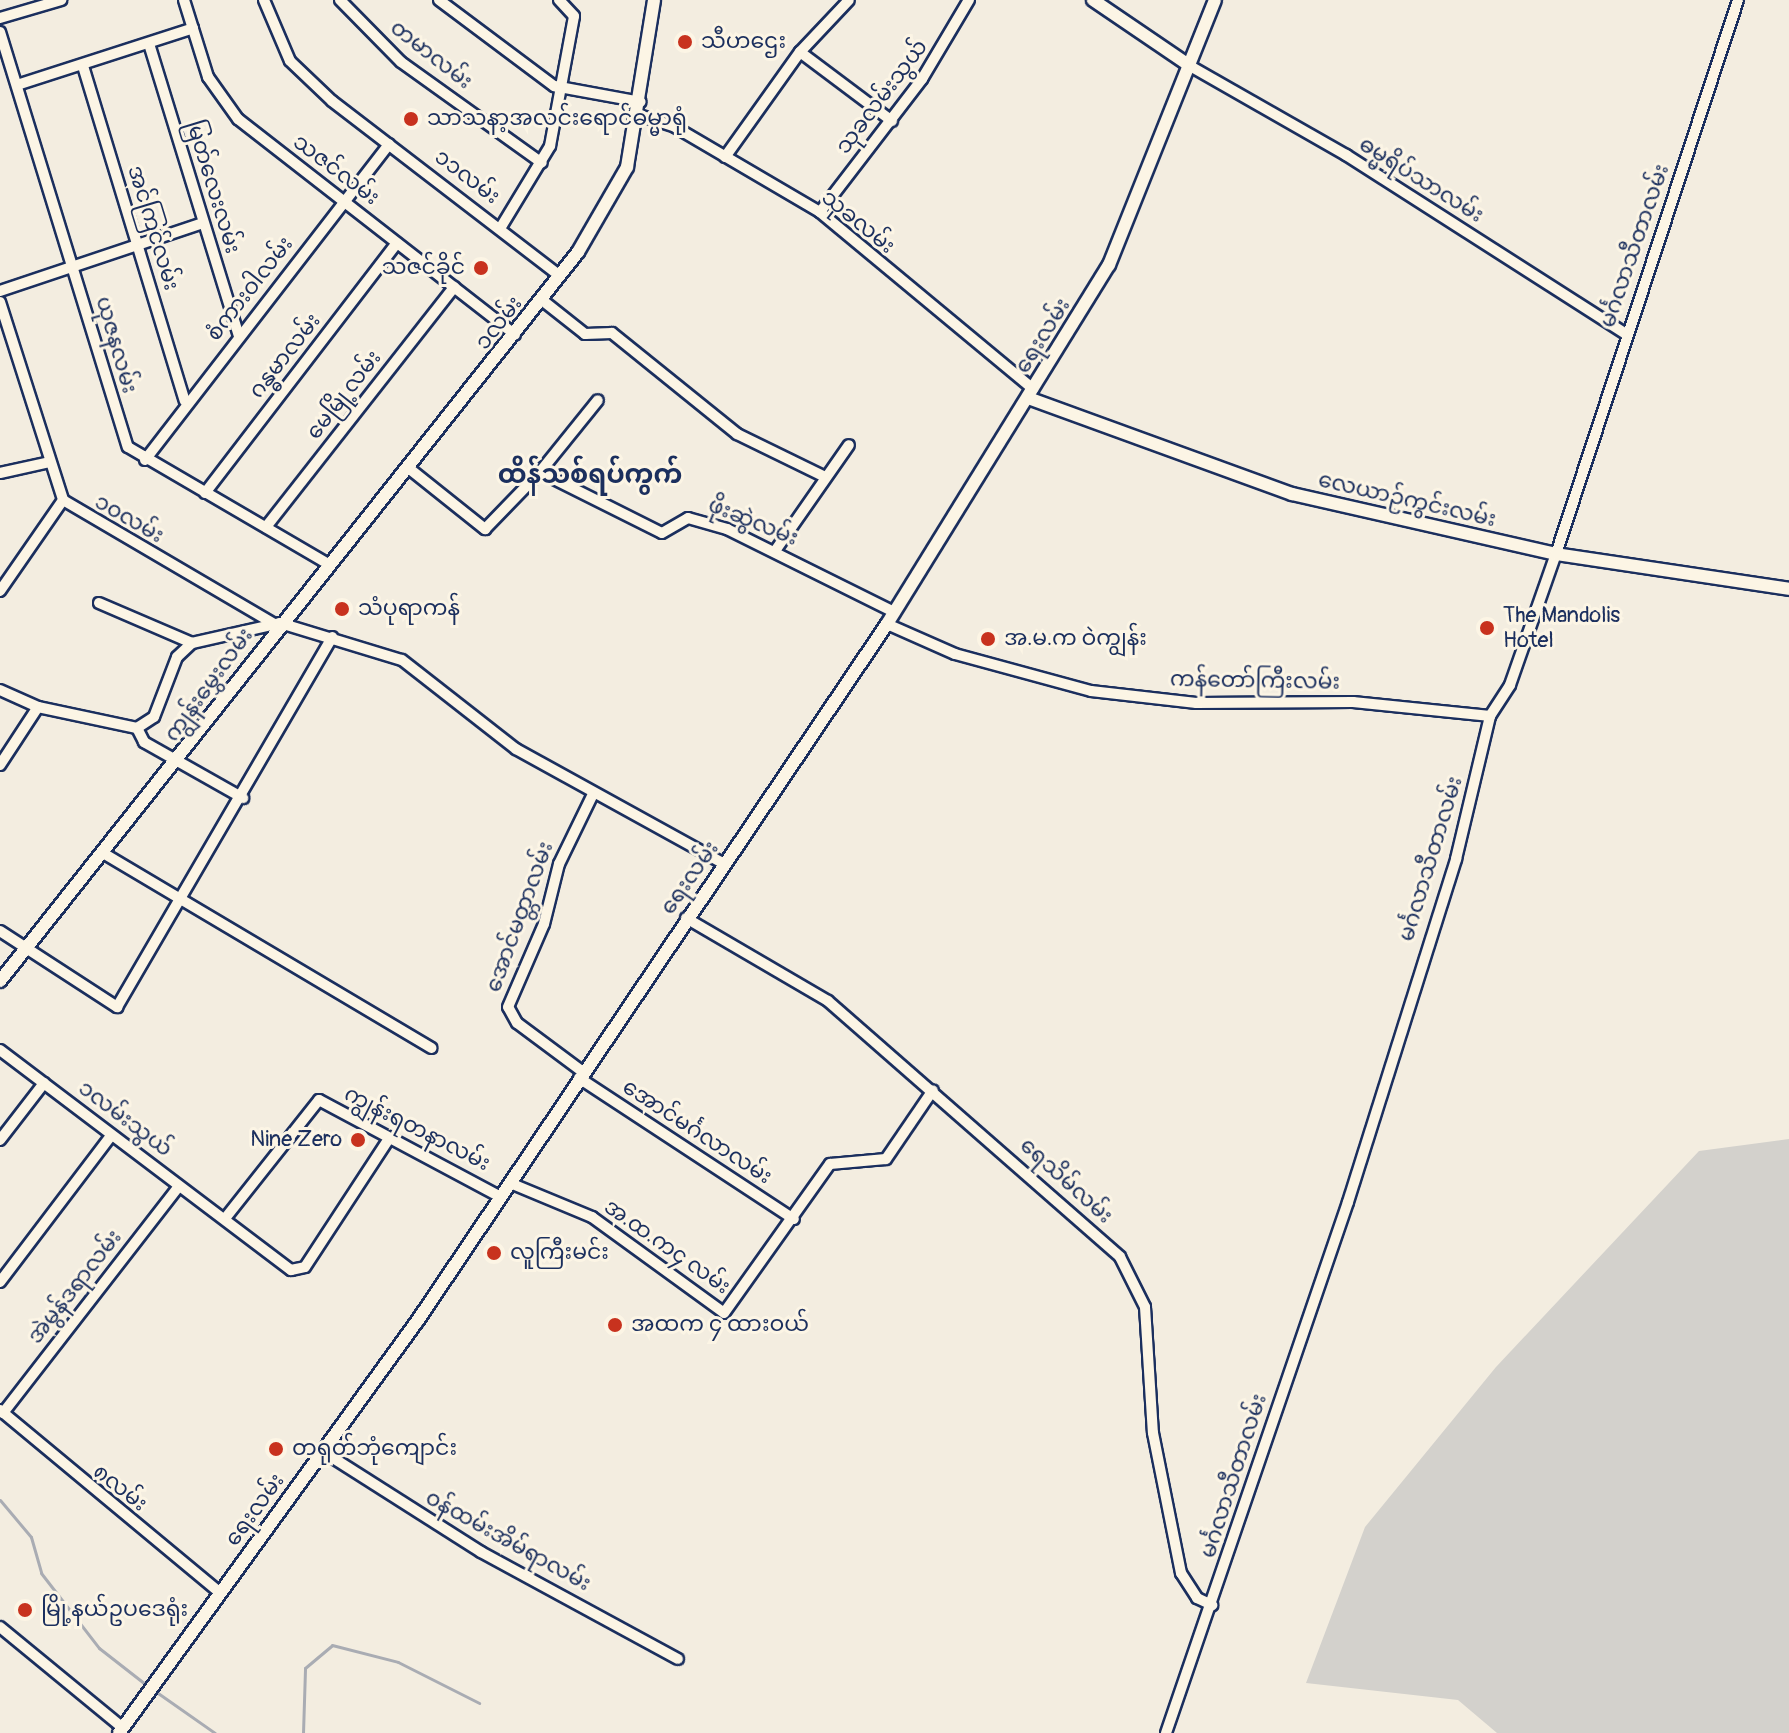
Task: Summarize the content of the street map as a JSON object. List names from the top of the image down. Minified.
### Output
{"streets":{"street":["တမာလမ်း","သုခလမ်းသွယ်","သဇင်လမ်း","၁၁လမ်း","ဓမ္မရိပ်သာလမ်း","မြတ်လေးလမ်း","သုခလမ်း","အင်ကြင်လမ်း","မင်္ဂလာသီတာလမ်း","စံကားဝါလမ်း","၁လမ်း","ရေးလမ်း","ယုဇနလမ်း","ဂန္ဓမာလမ်း","မေမြို့လမ်း","လေယာဉ်ကွင်းလမ်း","၁၀လမ်း","ဖိုးဆွဲလမ်း","ကန်တော်ကြီးလမ်း","ကျွန်းမွှေးလမ်း","အောင်မတ္တာလမ်း","၁လမ်းသွယ်","ကျွန်းရတနာလမ်း","အောင်မင်္ဂလာလမ်း","ရေသိမ်လမ်း","အ.ထ.က၄ လမ်း","အဲမွန်ဒရာလမ်း","၈လမ်း","၀န်ထမ်းအိမ်ရာလမ်း"]},"crossings":[["သုခလမ်းသွယ်","သုခလမ်း"],["သဇင်လမ်း","စံကားဝါလမ်း"],["သဇင်လမ်း","၁လမ်း"],["သဇင်လမ်း","ဂန္ဓမာလမ်း"],["သဇင်လမ်း","မေမြို့လမ်း"],["၁၁လမ်း","စံကားဝါလမ်း"],["၁၁လမ်း","၁လမ်း"],["ဓမ္မရိပ်သာလမ်း","မင်္ဂလာသီတာလမ်း"],["ဓမ္မရိပ်သာလမ်း","ရေးလမ်း"],["မြတ်လေးလမ်း","စံကားဝါလမ်း"],["သုခလမ်း","၁လမ်း"],["သုခလမ်း","ရေးလမ်း"],["သုခလမ်း","လေယာဉ်ကွင်းလမ်း"],["အင်ကြင်လမ်း","စံကားဝါလမ်း"],["မင်္ဂလာသီတာလမ်း","လေယာဉ်ကွင်းလမ်း"],["မင်္ဂလာသီတာလမ်း","ကန်တော်ကြီးလမ်း"],["မင်္ဂလာသီတာလမ်း","ရေသိမ်လမ်း"],["စံကားဝါလမ်း","ယုဇနလမ်း"],["၁လမ်း","ယုဇနလမ်း"],["၁လမ်း","၁၀လမ်း"],["၁လမ်း","ကျွန်းမွှေးလမ်း"],["ရေးလမ်း","လေယာဉ်ကွင်းလမ်း"],["ရေးလမ်း","ဖိုးဆွဲလမ်း"],["ရေးလမ်း","ကန်တော်ကြီးလမ်း"],["ရေးလမ်း","ကျွန်းမွှေးလမ်း"],["ရေးလမ်း","အောင်မတ္တာလမ်း"],["ရေးလမ်း","ကျွန်းရတနာလမ်း"],["ရေးလမ်း","အောင်မင်္ဂလာလမ်း"],["ရေးလမ်း","ရေသိမ်လမ်း"],["ရေးလမ်း","အ.ထ.က၄ လမ်း"],["ရေးလမ်း","၈လမ်း"],["ရေးလမ်း","၀န်ထမ်းအိမ်ရာလမ်း"],["ယုဇနလမ်း","ဂန္ဓမာလမ်း"],["ယုဇနလမ်း","မေမြို့လမ်း"],["၁၀လမ်း","ကျွန်းမွှေးလမ်း"],["ကျွန်းမွှေးလမ်း","အောင်မတ္တာလမ်း"],["အောင်မတ္တာလမ်း","အောင်မင်္ဂလာလမ်း"],["၁လမ်းသွယ်","ကျွန်းရတနာလမ်း"],["၁လမ်းသွယ်","အဲမွန်ဒရာလမ်း"],["အောင်မင်္ဂလာလမ်း","အ.ထ.က၄ လမ်း"],["ရေသိမ်လမ်း","အ.ထ.က၄ လမ်း"],["အဲမွန်ဒရာလမ်း","၈လမ်း"]],"districts":["ထိန်သစ်ရပ်ကွက်"],"places":["သီဟဌေး","သာသနာ့အလင်းရောင်ဓမ္မာရုံ","သဇင်ခိုင်","သံပုရာကန်","The Mandolis Hotel","အ.မ.က ဝဲကျွန်း","Nine Zero","လူကြီးမင်း","အထက ၄ ထားဝယ်","တရုတ်ဘုံကျောင်း","မြို့နယ်ဥပဒေရုံး"]}
